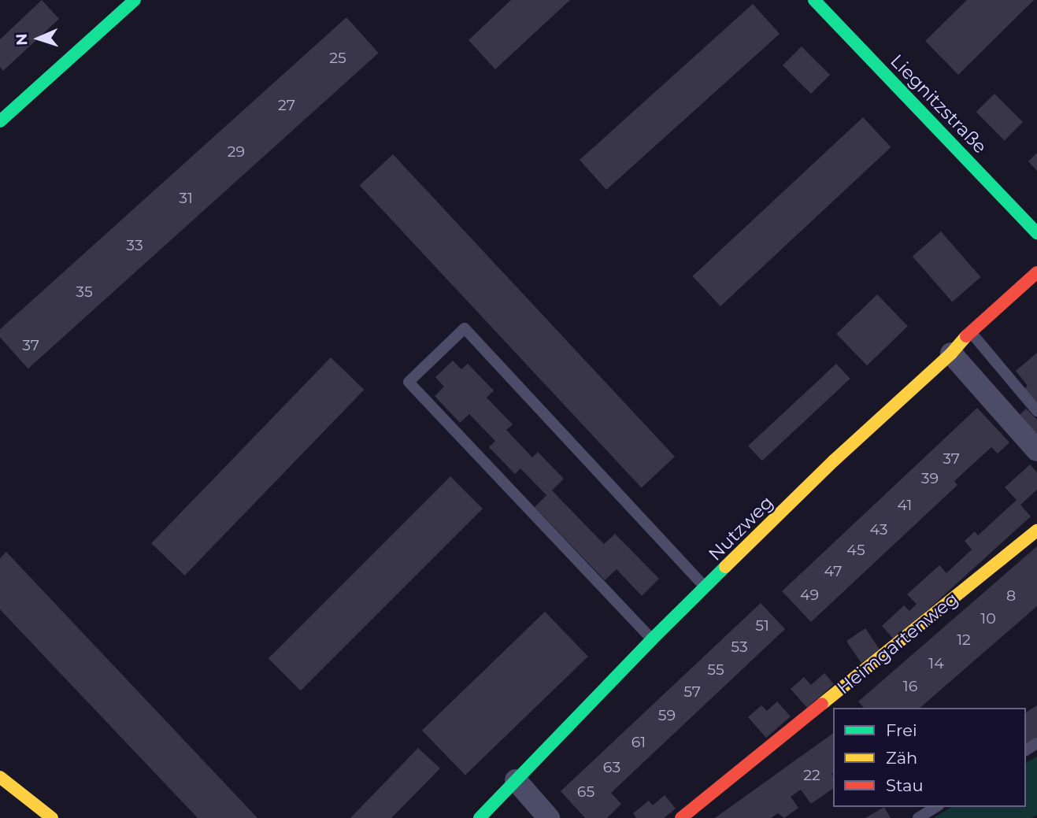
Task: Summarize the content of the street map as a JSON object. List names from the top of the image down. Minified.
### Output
{"streets":{"street":["Liegnitzstraße","Nutzweg","Heimgartenweg"]},"house_numbers":["25","27","29","31","33","35","37","37","39","41","43","45","47","49","8","10","51","12","53","14","55","16","57","59","61","63","22","65"],"legend":["Frei","Zäh","Stau"],"north":"left"}
